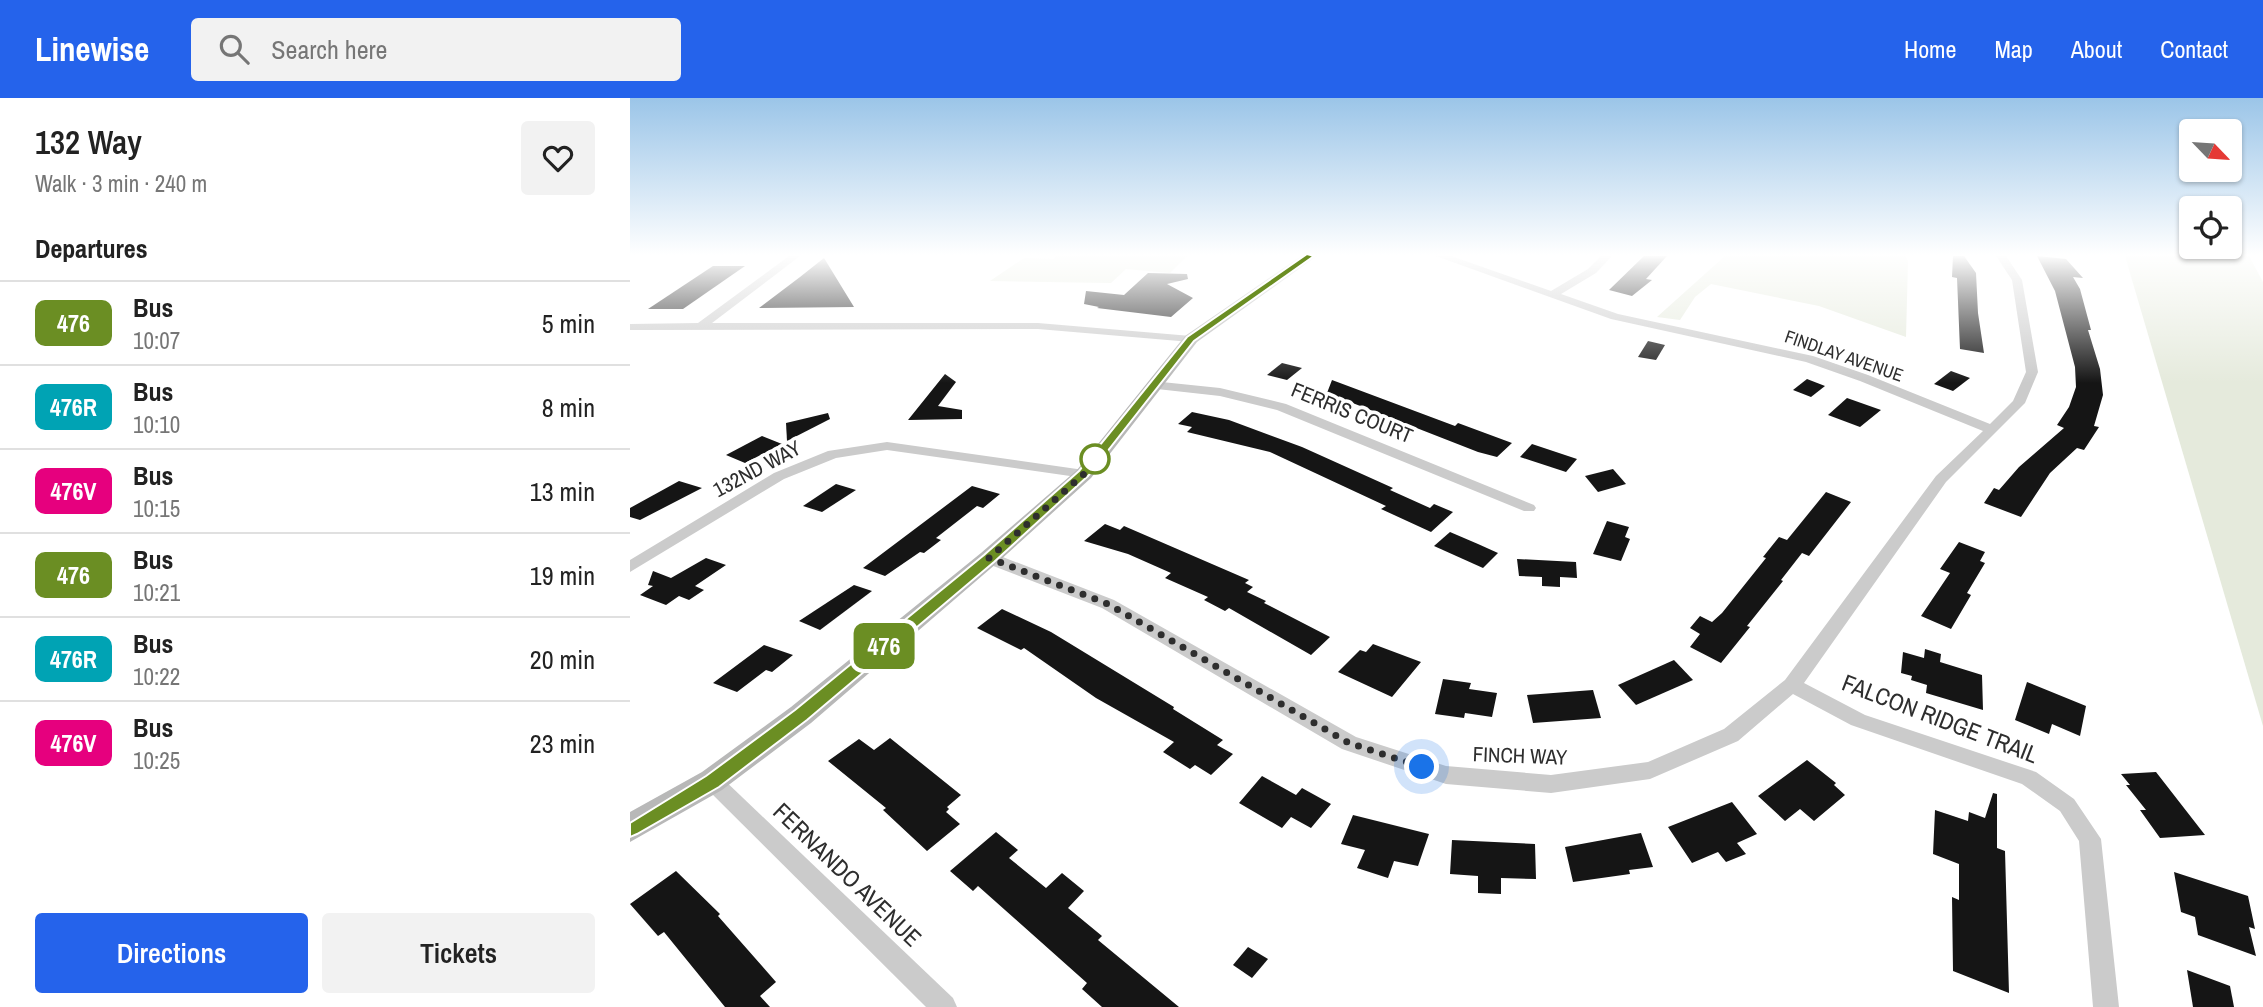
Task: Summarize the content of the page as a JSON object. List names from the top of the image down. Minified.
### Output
{"streets":{"street":["FINDLAY AVENUE","FERRIS COURT","132ND WAY","FALCON RIDGE TRAIL","FINCH WAY","FERNANDO AVENUE"]},"crossings":[["FINDLAY AVENUE","FINCH WAY"],["FALCON RIDGE TRAIL","FINCH WAY"]],"lines":["bus line 476"],"north":"bottom right","page":{"header":"Linewise","search":"Search here","nav":["Home","Map","About","Contact"],"heading":[["132 Way","Walk · 3 min · 240 m"],"Departures"],"on_map":"476","list":[{"mark":"476","name":"Bus","note":"10:07","value":"5 min"},{"mark":"476R","name":"Bus","note":"10:10","value":"8 min"},{"mark":"476V","name":"Bus","note":"10:15","value":"13 min"},{"mark":"476","name":"Bus","note":"10:21","value":"19 min"},{"mark":"476R","name":"Bus","note":"10:22","value":"20 min"},{"mark":"476V","name":"Bus","note":"10:25","value":"23 min"}],"buttons":["Directions","Tickets"]}}
